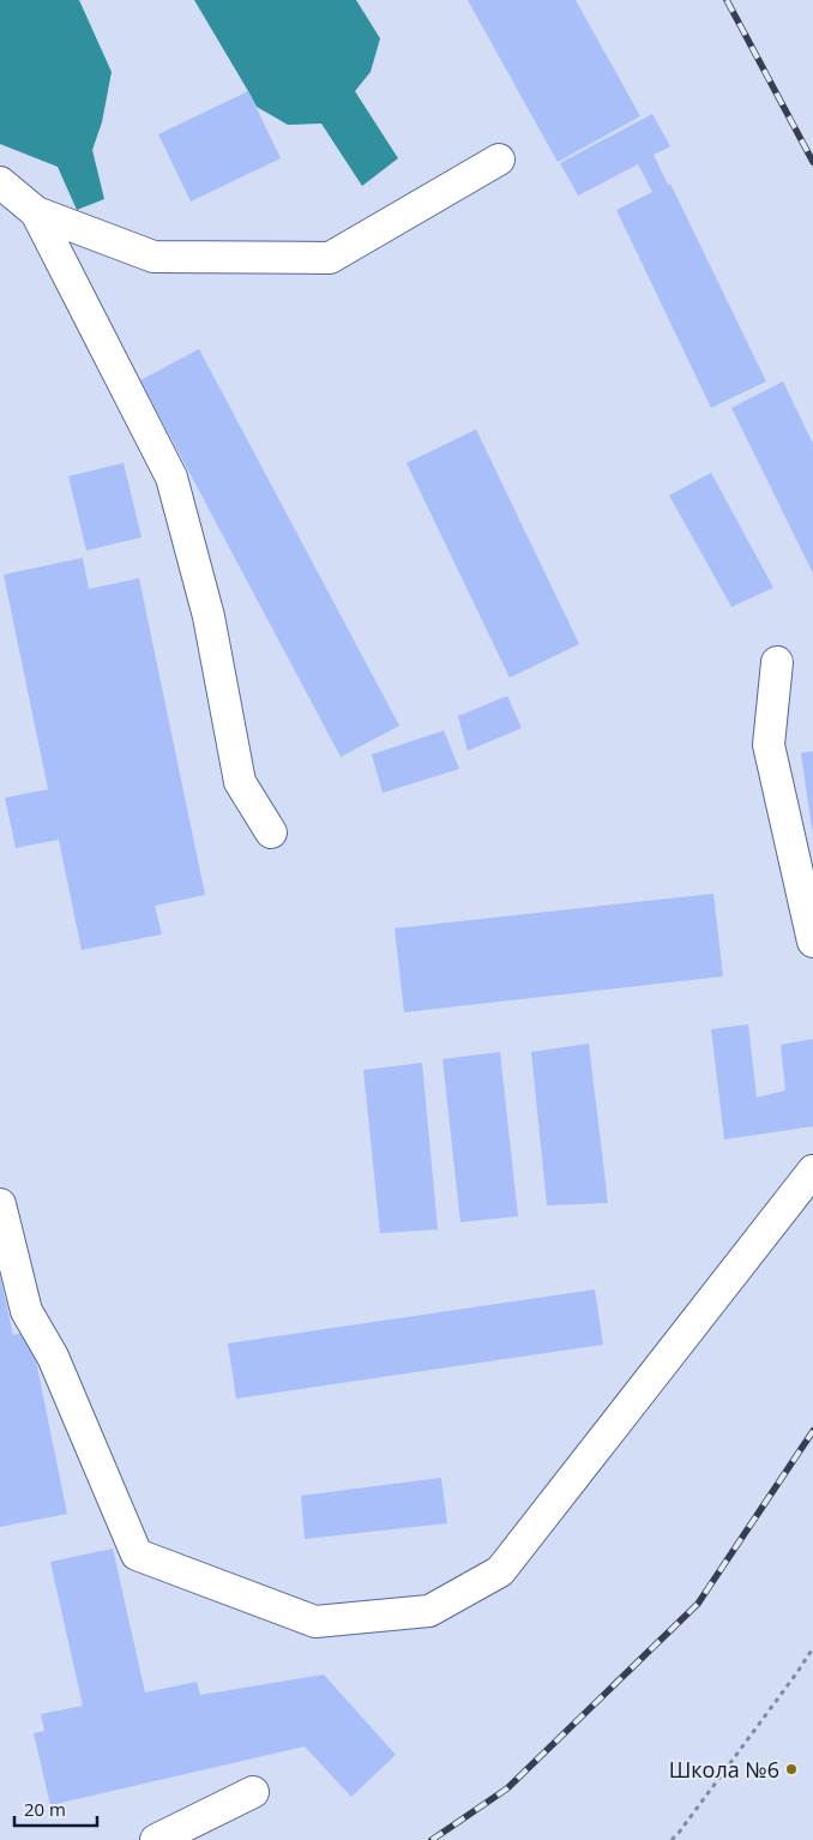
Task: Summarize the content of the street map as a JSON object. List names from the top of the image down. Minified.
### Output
{"places":["Школа №6"],"scale_bar":"20 m"}
